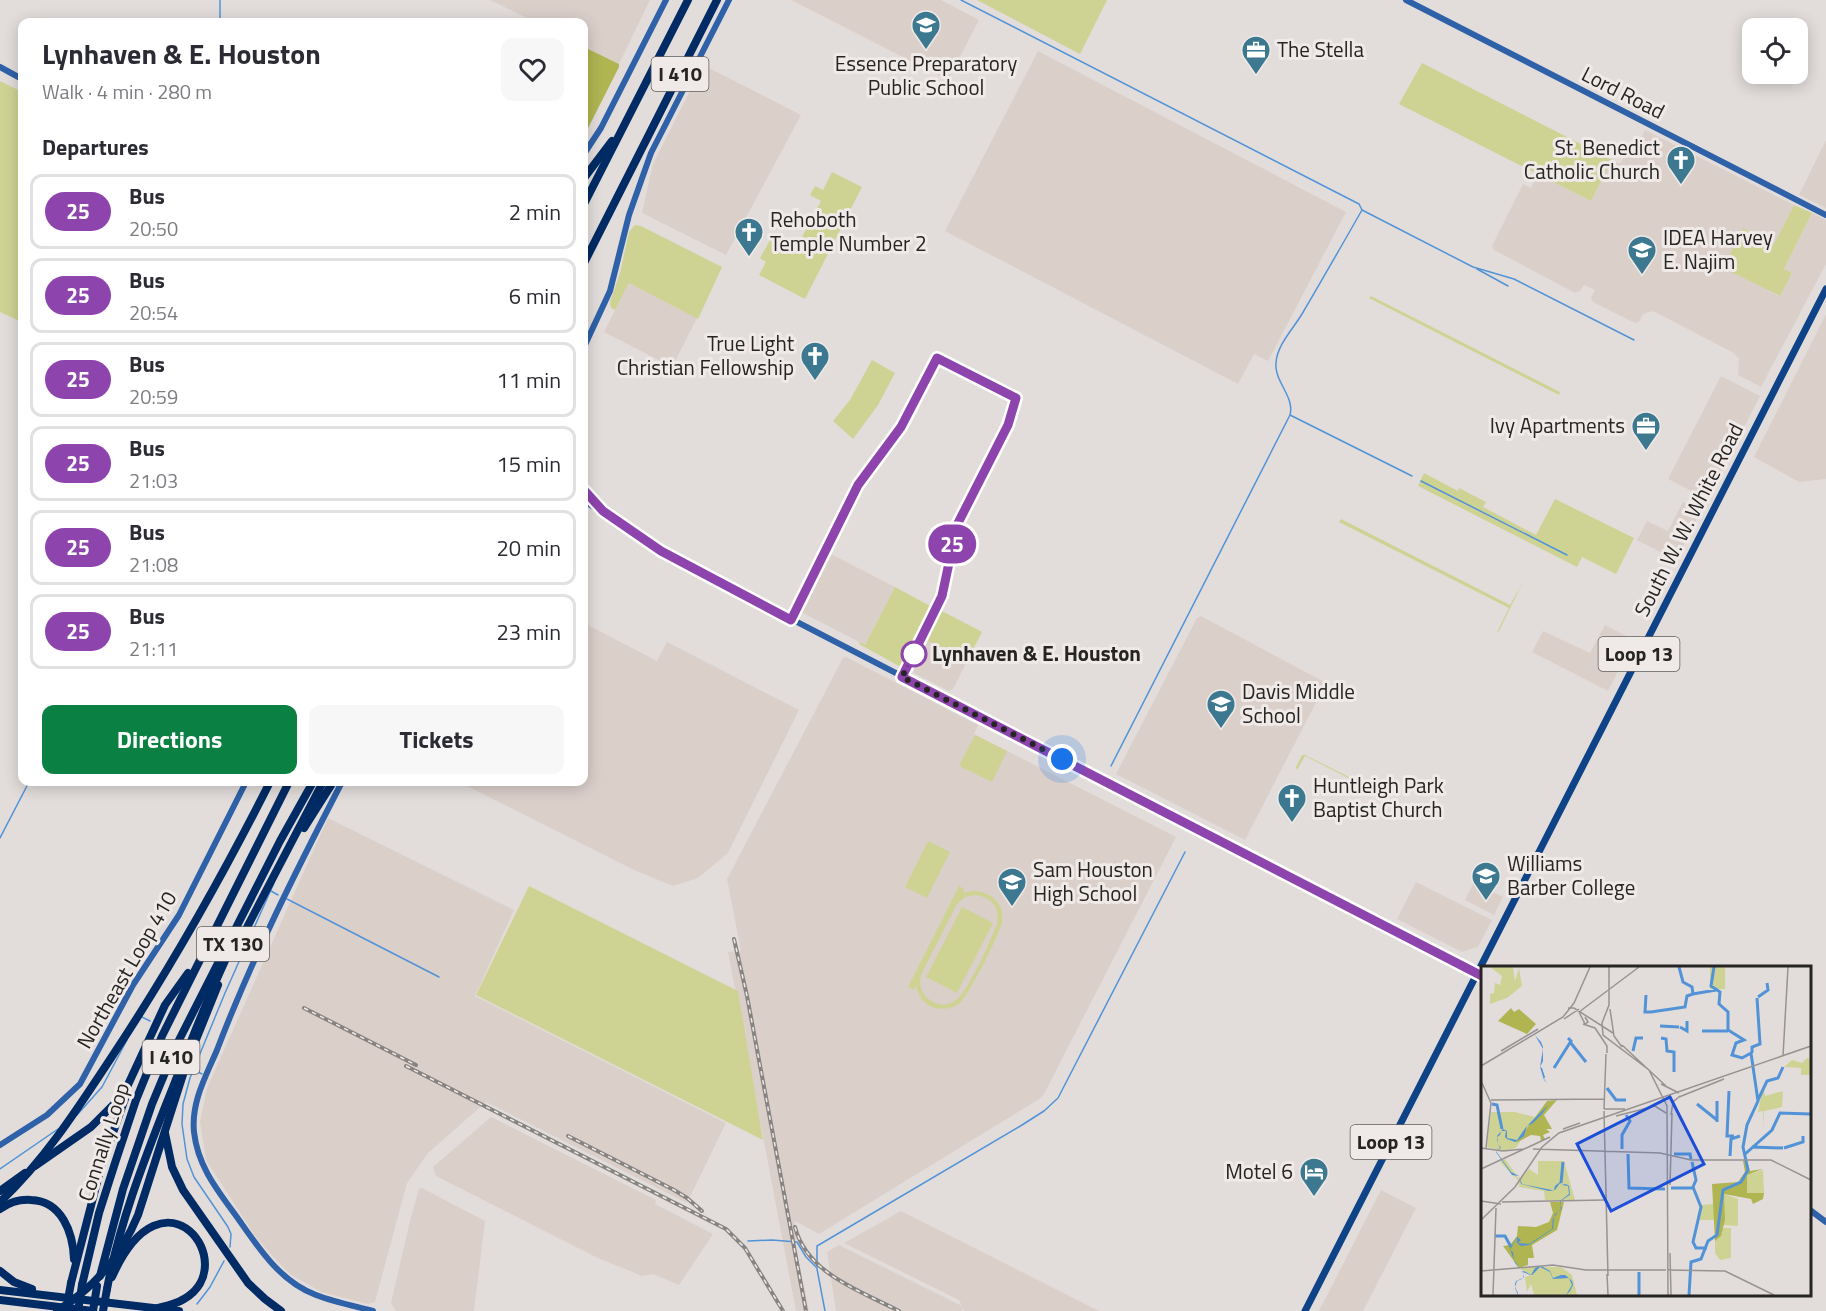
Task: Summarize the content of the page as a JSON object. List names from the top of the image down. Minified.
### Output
{"streets":{"highway":["I 410","TX 130","Connally Loop"],"main road":["Lord Road","South W. W. White Road","Loop 13","Northeast Loop 410"]},"crossings":[["TX 130","Connally Loop"]],"places":{"school or university":["Essence Preparatory Public School","IDEA Harvey E. Najim","Davis Middle School","Williams Barber College","Sam Houston High School"],"office":["The Stella","Ivy Apartments"],"church":["St. Benedict Catholic Church","Rehoboth Temple Number 2","True Light Christian Fellowship","Huntleigh Park Baptist Church"],"other":["Lynhaven & E. Houston"],"hotel":["Motel 6"]},"lines":["bus line 25"],"page":{"on_map":"25","heading":[["Lynhaven & E. Houston","Walk · 4 min · 280 m"],"Departures"],"list":[{"mark":"25","name":"Bus","note":"20:50","value":"2 min"},{"mark":"25","name":"Bus","note":"20:54","value":"6 min"},{"mark":"25","name":"Bus","note":"20:59","value":"11 min"},{"mark":"25","name":"Bus","note":"21:03","value":"15 min"},{"mark":"25","name":"Bus","note":"21:08","value":"20 min"},{"mark":"25","name":"Bus","note":"21:11","value":"23 min"}],"buttons":["Directions","Tickets"]}}
